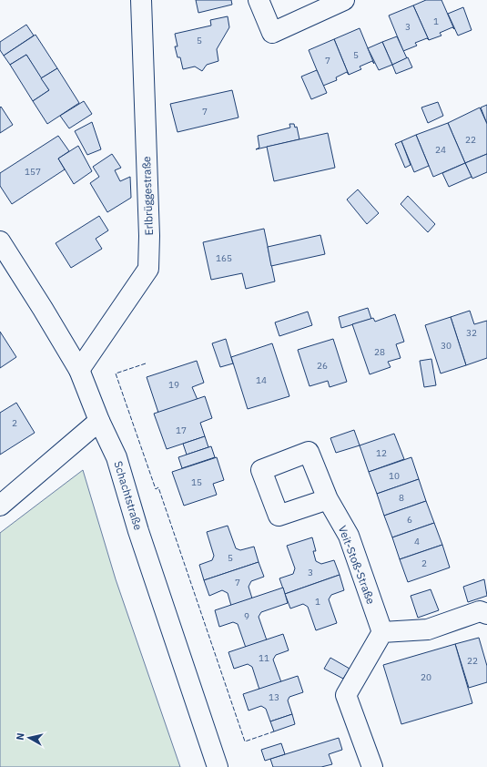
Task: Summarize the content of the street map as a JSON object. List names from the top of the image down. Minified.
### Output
{"streets":{"street":["Erlbrüggestraße","Schachtstraße","Veit-Stoß-Straße"]},"crossings":[["Erlbrüggestraße","Schachtstraße"]],"house_numbers":["1","3","5","5","7","7","22","24","157","165","32","30","28","26","14","19","2","17","12","10","15","8","6","4","5","2","3","7","1","9","11","22","20","13"],"north":"left"}
